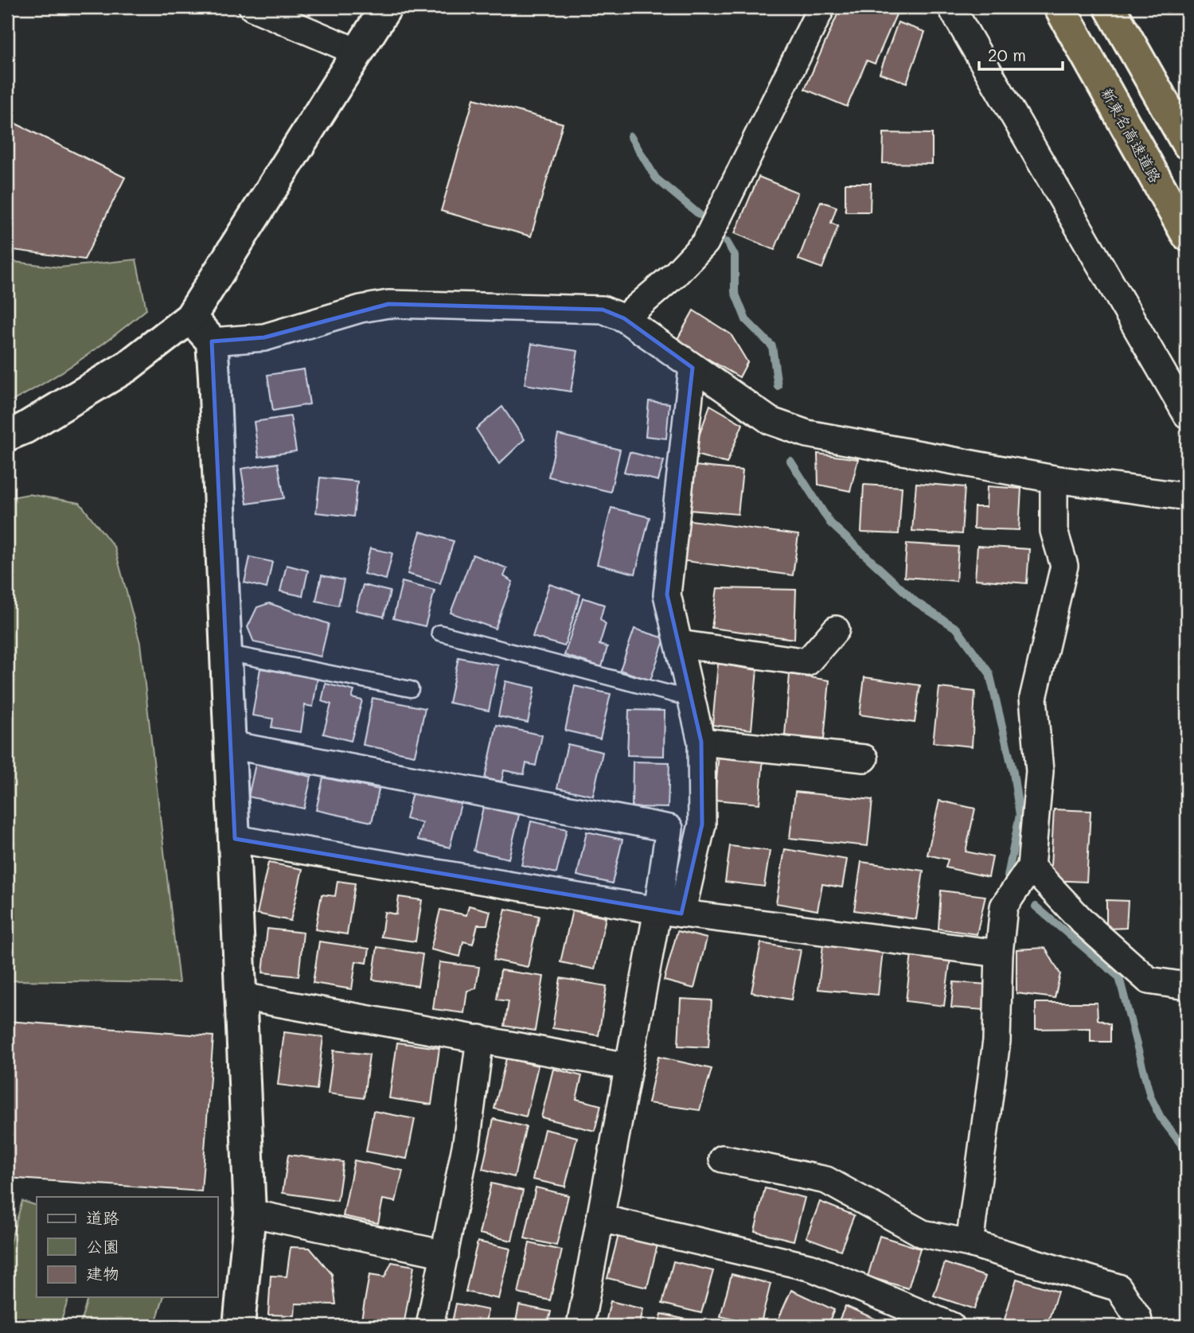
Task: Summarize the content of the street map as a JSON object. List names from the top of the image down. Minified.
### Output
{"streets":{"highway":["新東名高速道路"]},"legend":["道路","公園","建物"],"scale_bar":"20 m"}
